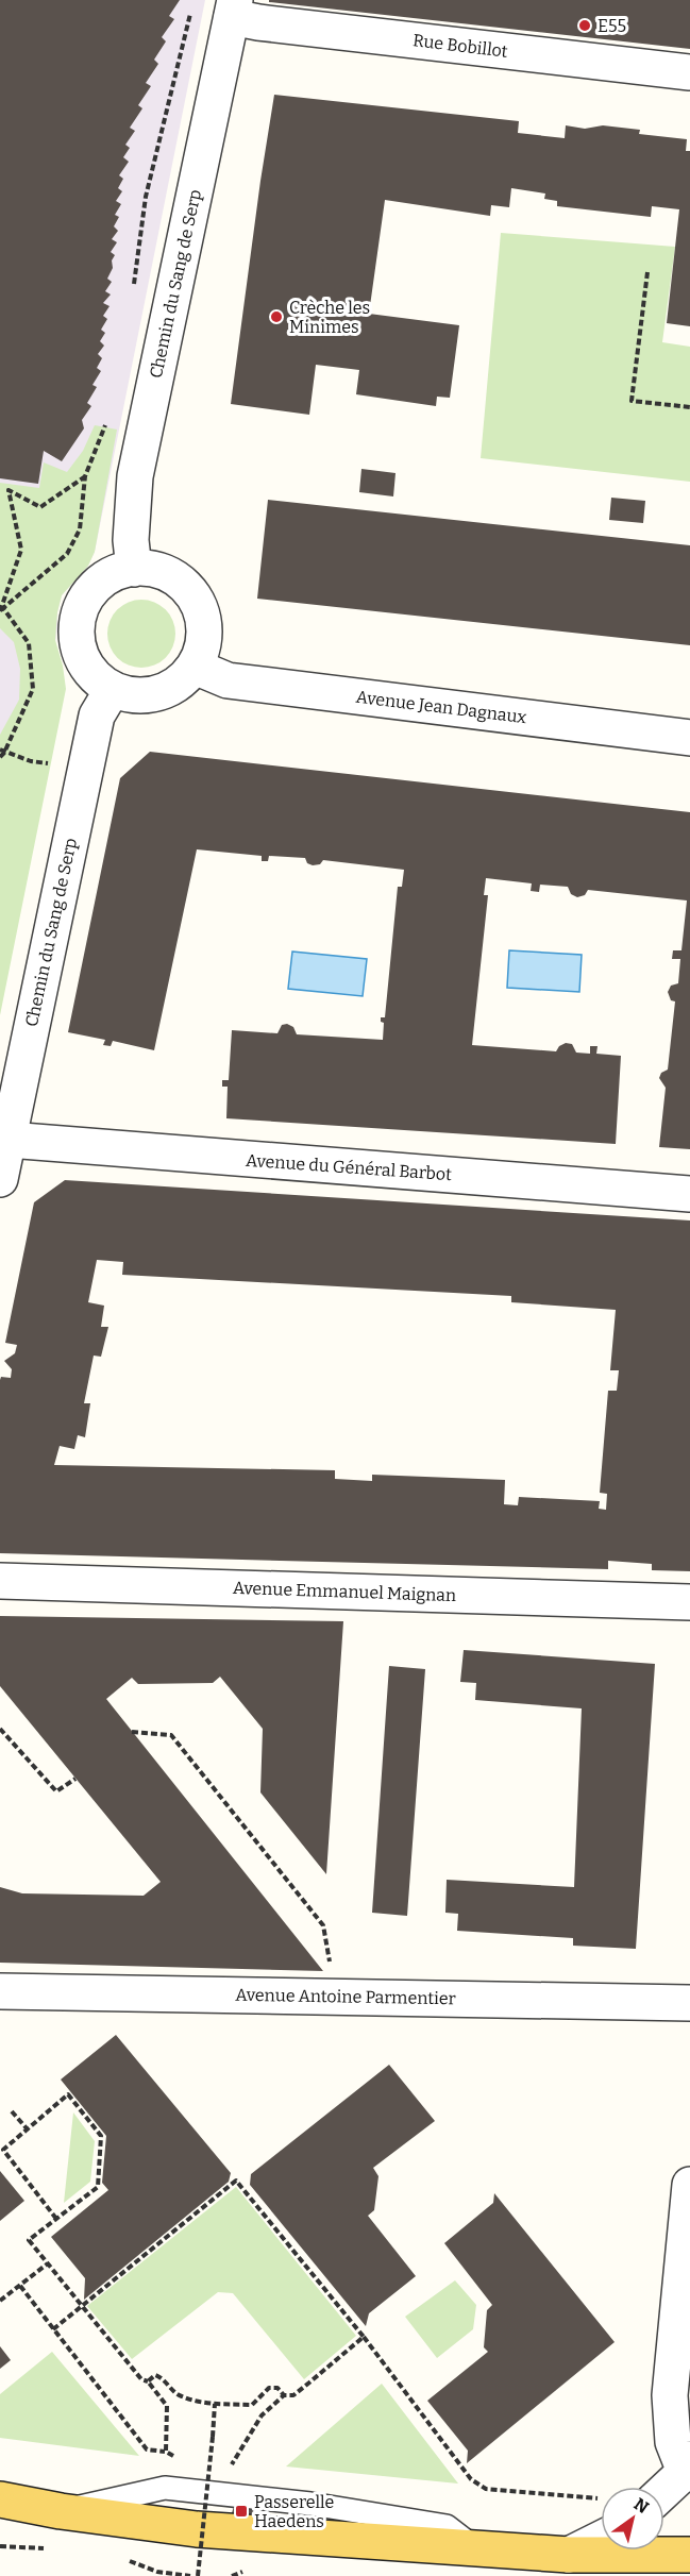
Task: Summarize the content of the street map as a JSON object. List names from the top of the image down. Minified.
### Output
{"streets":{"street":["Rue Bobillot","Chemin du Sang de Serp","Avenue Jean Dagnaux","Avenue du Général Barbot","Avenue Emmanuel Maignan","Avenue Antoine Parmentier"]},"crossings":[["Rue Bobillot","Chemin du Sang de Serp"],["Chemin du Sang de Serp","Avenue Jean Dagnaux"],["Chemin du Sang de Serp","Avenue du Général Barbot"]],"places":{"other":["E55","Crèche les Minimes"],"transit":["Passerelle Haedens"]},"north":"top right"}
